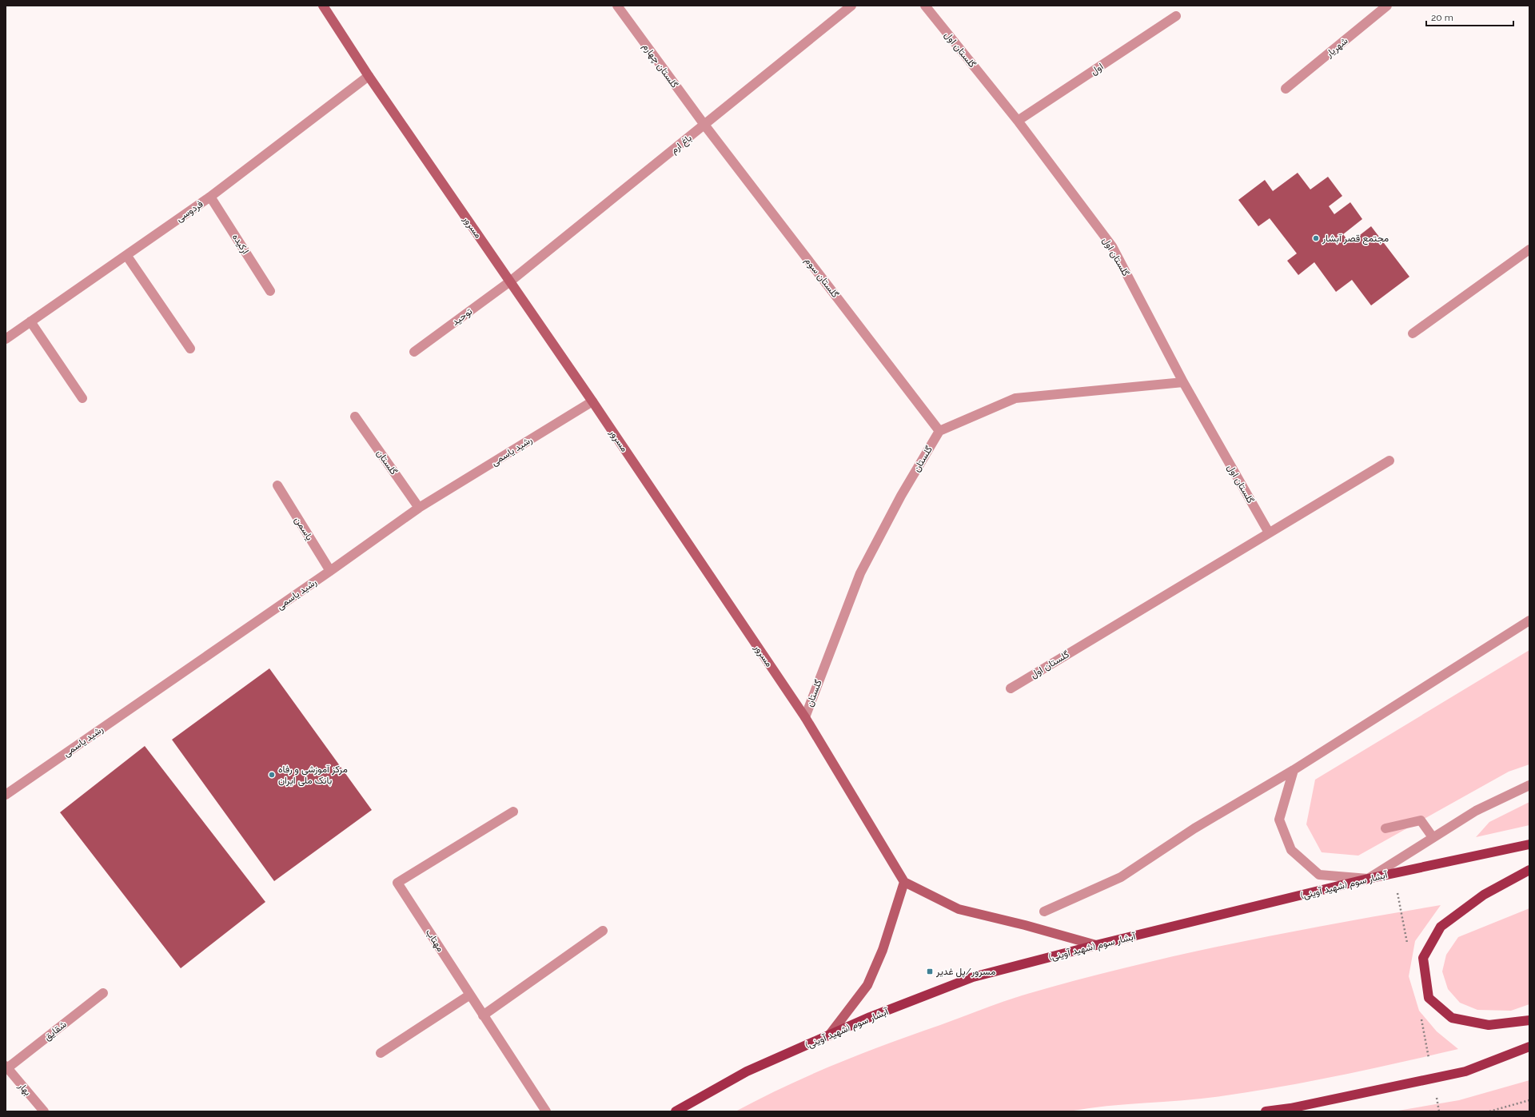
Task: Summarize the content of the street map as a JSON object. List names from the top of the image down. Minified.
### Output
{"streets":{"main road":["آبشار سوم (شهید آوینی)"],"street":["شهریار","گلستان اول","گلستان چهارم","اول","باغ ارم","فردوسی","مسرور","ارکیده","گلستان سوم","توحید","رشید یاسمی","گلستان","یاسمن","مهتاب","شقایق","بهار"]},"crossings":[["گلستان اول","اول"],["گلستان چهارم","باغ ارم"],["گلستان چهارم","گلستان سوم"],["باغ ارم","مسرور"],["باغ ارم","گلستان سوم"],["باغ ارم","توحید"],["فردوسی","مسرور"],["فردوسی","ارکیده"],["مسرور","توحید"],["مسرور","رشید یاسمی"],["مسرور","گلستان"],["گلستان سوم","گلستان"],["رشید یاسمی","گلستان"],["رشید یاسمی","یاسمن"],["شقایق","بهار"]],"places":{"other":["مجتمع قصر آبشار","مرکز آموزشی و رفاه بانک ملی ایران"],"transit":["مسرور/پل غدیر"]},"scale_bar":"20 m"}
